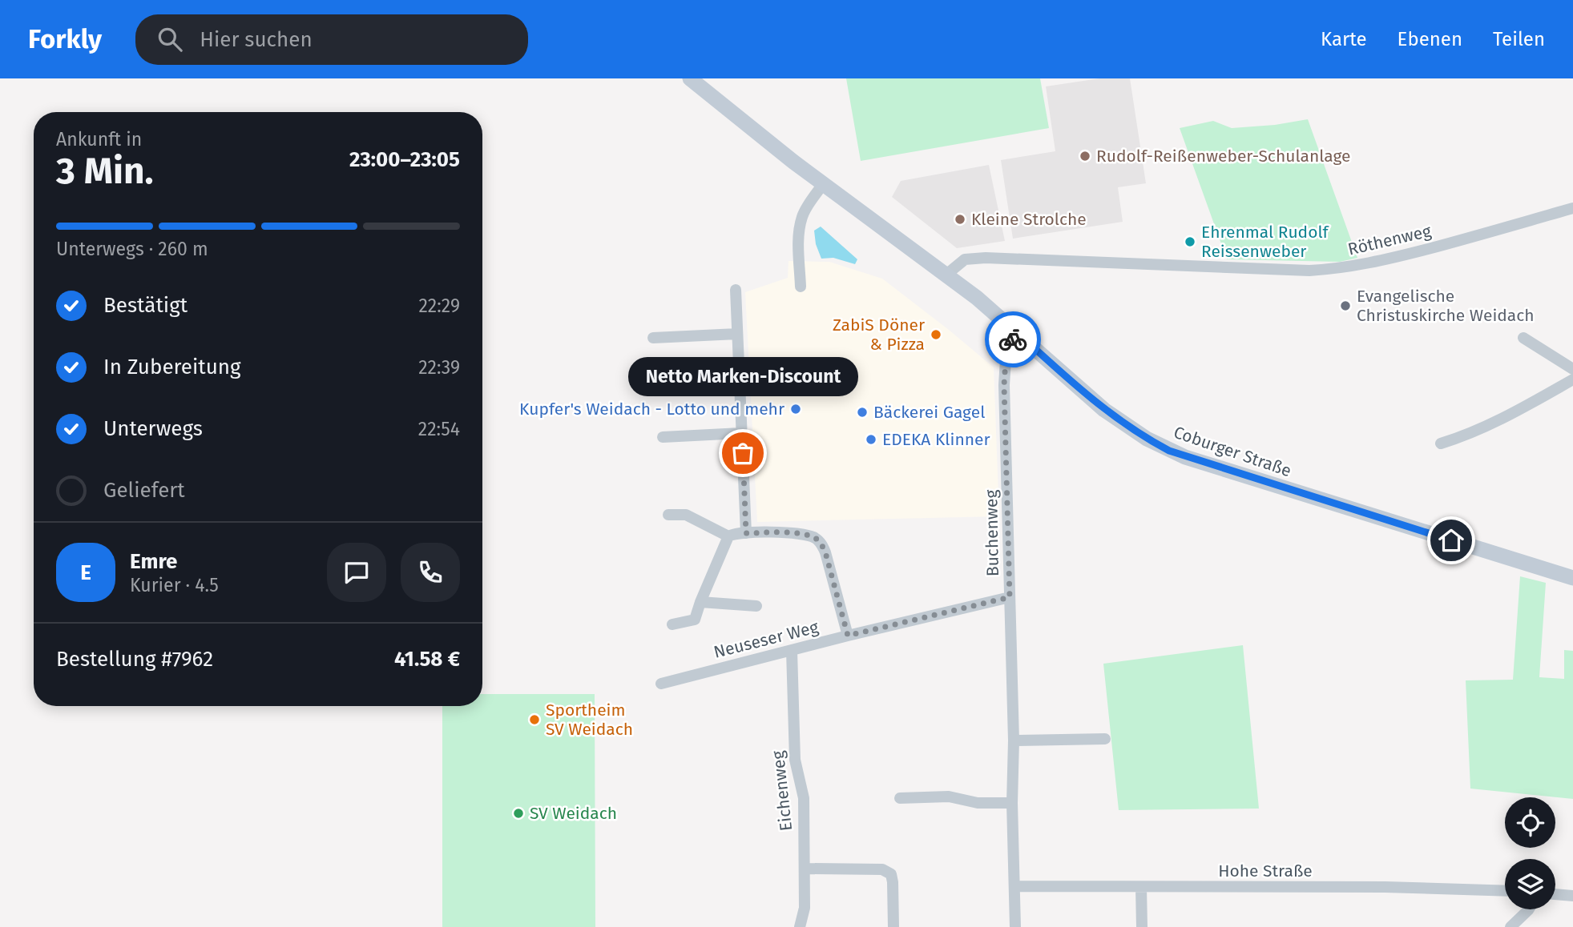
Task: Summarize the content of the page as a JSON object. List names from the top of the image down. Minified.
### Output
{"streets":{"main road":["Coburger Straße"],"street":["Röthenweg","Buchenweg","Neuseser Weg","Eichenweg","Hohe Straße"]},"crossings":[["Röthenweg","Coburger Straße"],["Coburger Straße","Buchenweg"],["Buchenweg","Neuseser Weg"],["Buchenweg","Hohe Straße"],["Neuseser Weg","Eichenweg"]],"places":["Rudolf-Reißenweber-Schulanlage","Kleine Strolche","Ehrenmal Rudolf Reissenweber","Evangelische Christuskirche Weidach","ZabiS Döner & Pizza","Kupfer's Weidach - Lotto und mehr","Bäckerei Gagel","EDEKA Klinner","Netto Marken-Discount","Sportheim SV Weidach","SV Weidach"],"page":{"header":"Forkly","search":"Hier suchen","nav":["Karte","Ebenen","Teilen"],"heading":["3 Min.","Ankunft in","23:00–23:05"],"panel":["Emre","Kurier · 4.5","Bestellung #7962","41.58 €"],"bar":"Unterwegs · 260 m","list":[["Bestätigt","22:29"],["In Zubereitung","22:39"],["Unterwegs","22:54"],"Geliefert"],"bubble":"Netto Marken-Discount","round":"E"}}
